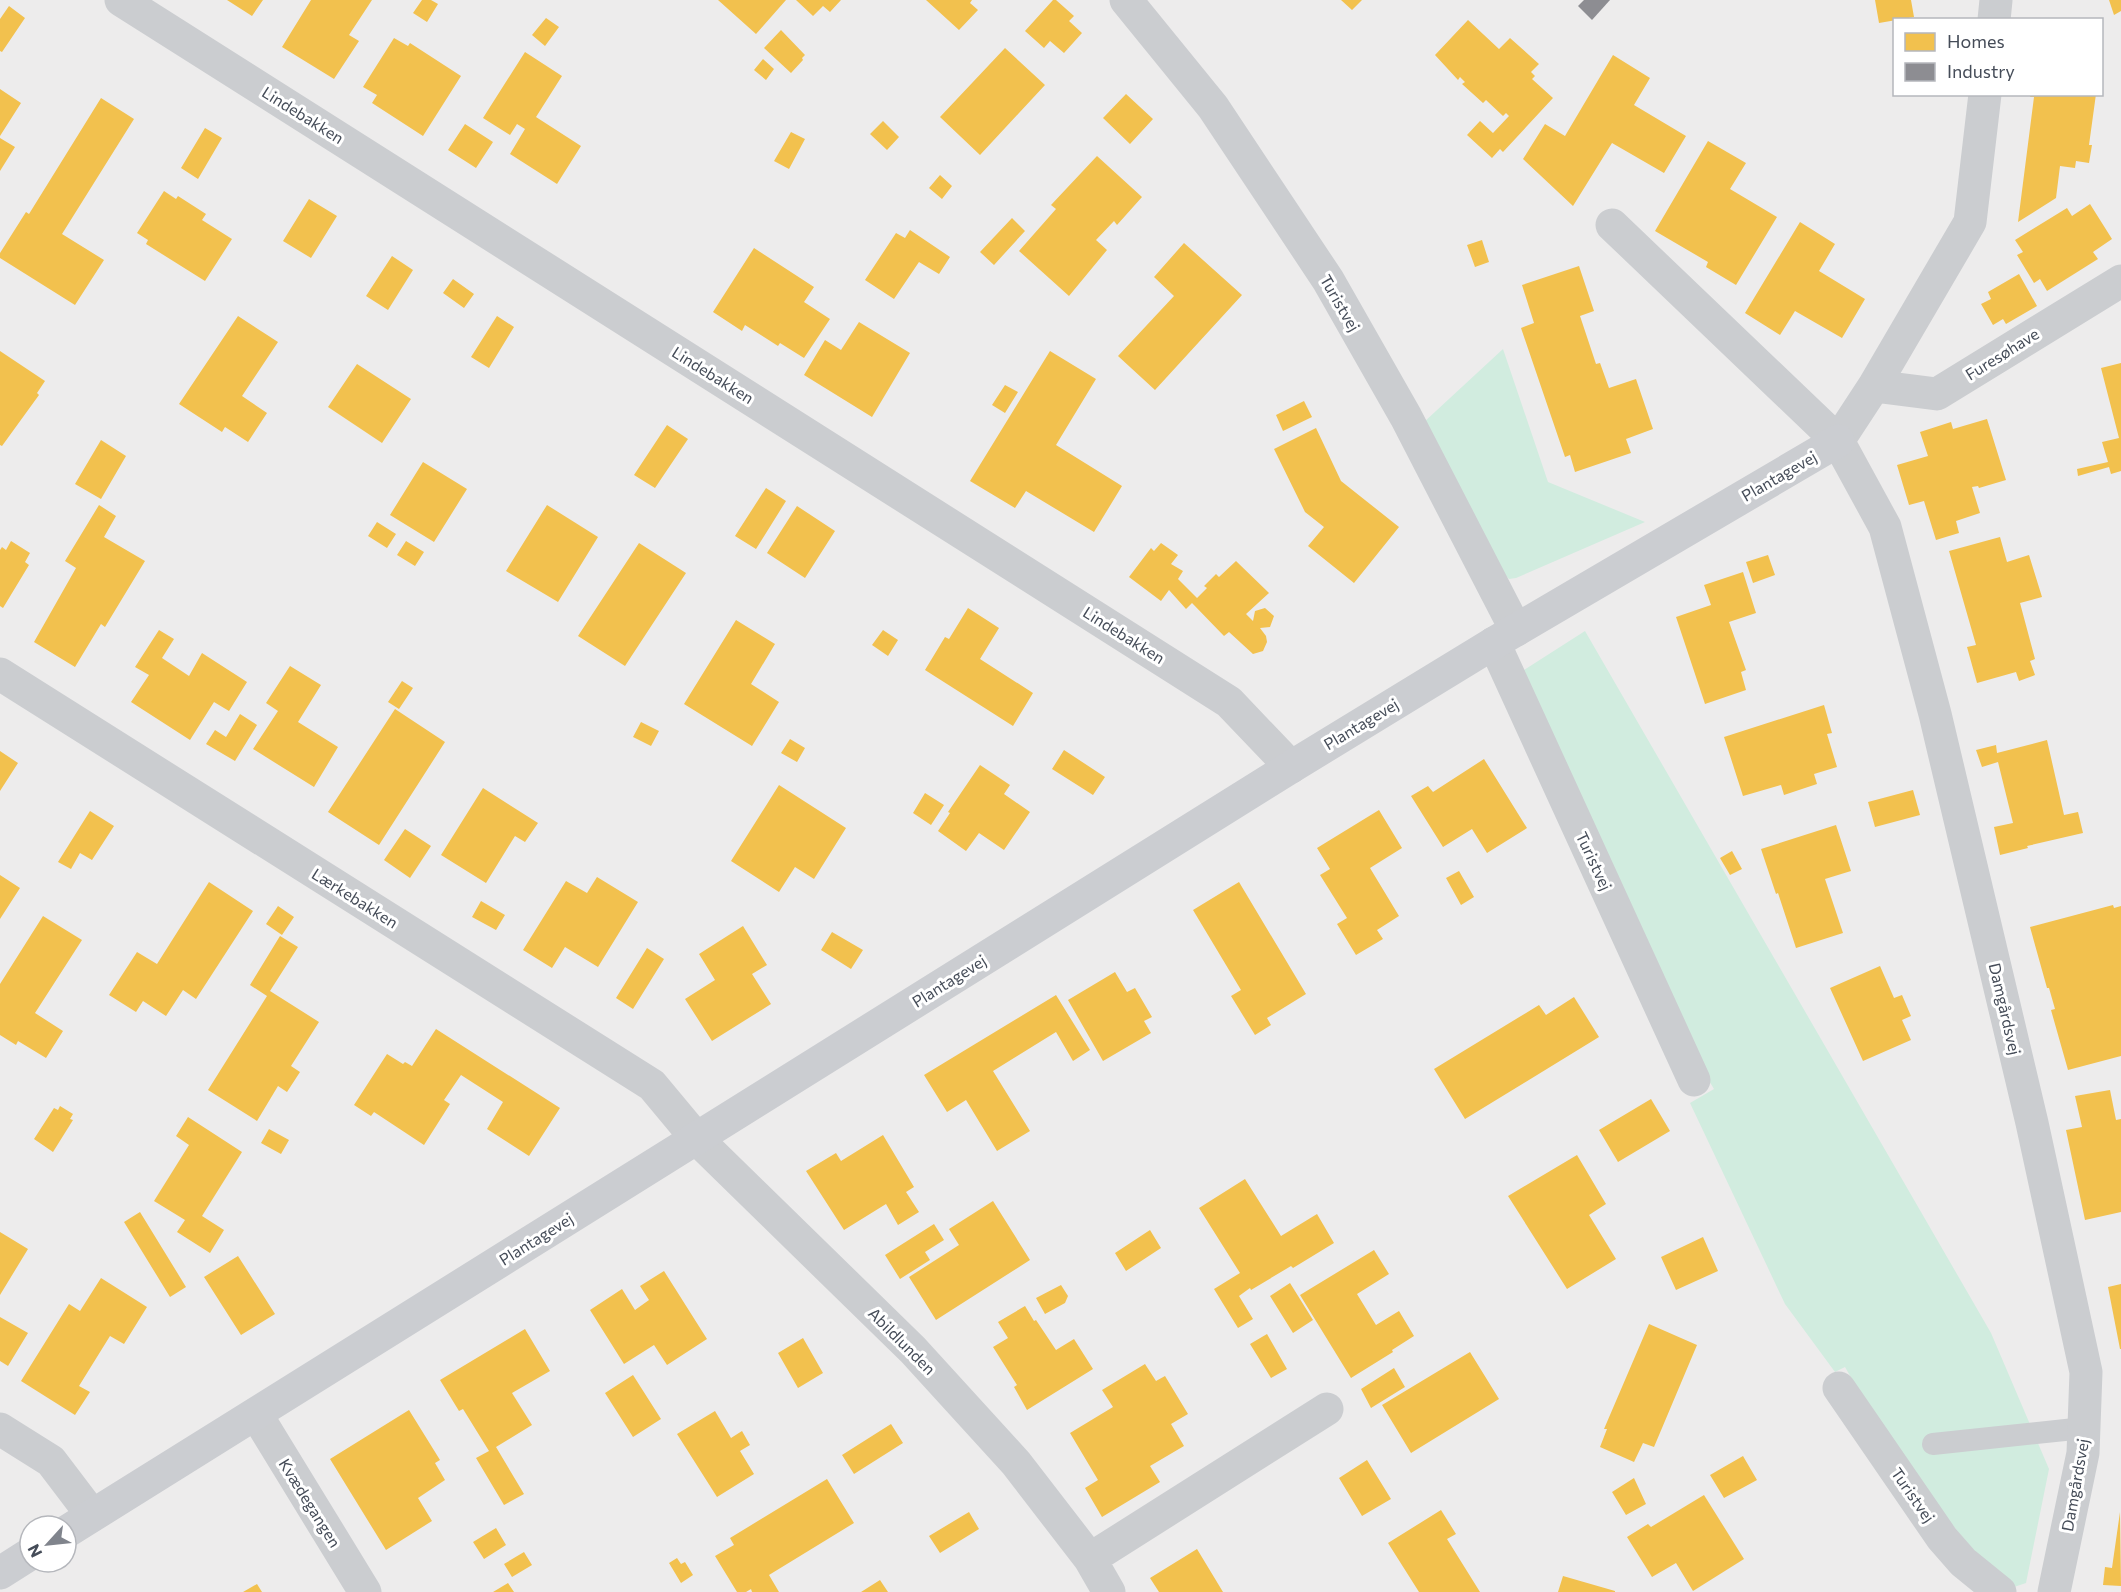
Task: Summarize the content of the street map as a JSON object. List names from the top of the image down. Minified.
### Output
{"streets":{"street":["Lindebakken","Turistvej","Furesøhave","Plantagevej","Lærkebakken","Damgårdsvej","Abildlunden","Kvædegangen"]},"crossings":[["Lindebakken","Plantagevej"],["Turistvej","Plantagevej"],["Furesøhave","Plantagevej"],["Plantagevej","Lærkebakken"],["Plantagevej","Damgårdsvej"],["Plantagevej","Abildlunden"],["Plantagevej","Kvædegangen"],["Lærkebakken","Abildlunden"]],"legend":["Homes","Industry"],"north":"bottom left"}
